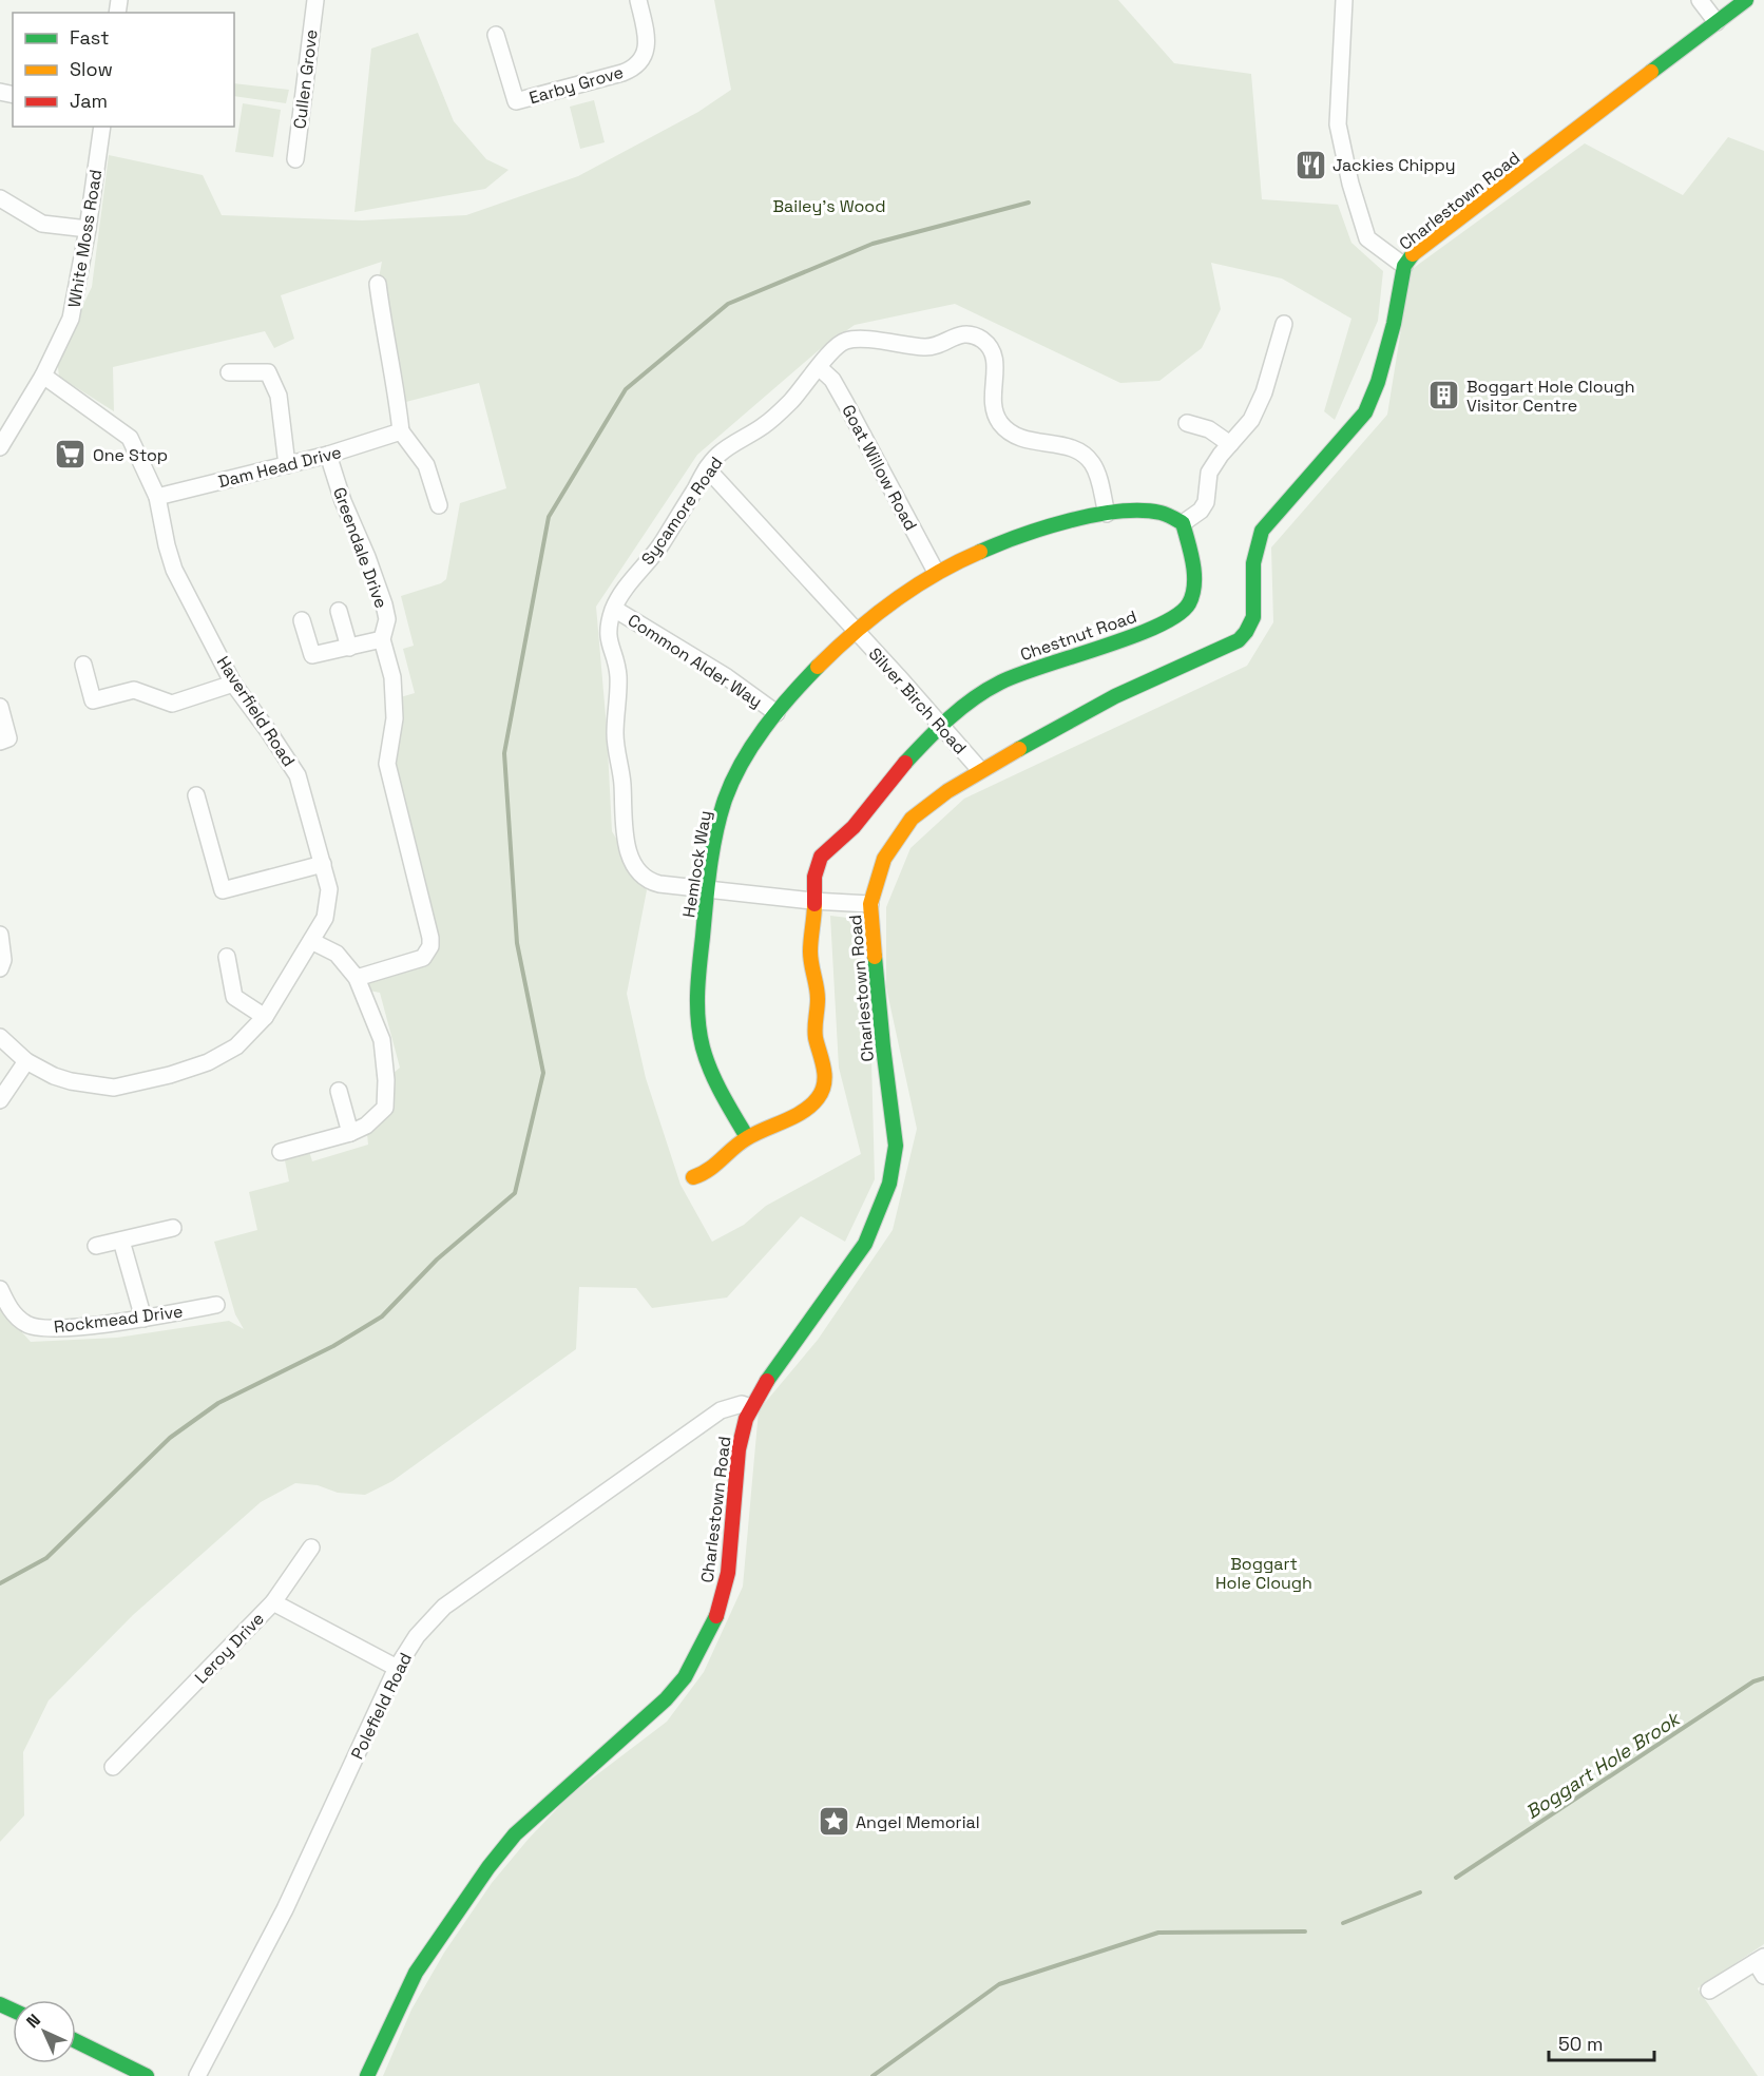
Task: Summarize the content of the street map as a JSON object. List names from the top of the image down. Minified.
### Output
{"streets":{"street":["Cullen Grove","Earby Grove","Charlestown Road","White Moss Road","Dam Head Drive","Goat Willow Road","Sycamore Road","Greendale Drive","Chestnut Road","Common Alder Way","Silver Birch Road","Haverfield Road","Hemlock Way","Rockmead Drive","Leroy Drive","Polefield Road"]},"crossings":[["Charlestown Road","Sycamore Road"],["Charlestown Road","Silver Birch Road"],["Charlestown Road","Polefield Road"],["White Moss Road","Haverfield Road"],["Dam Head Drive","Greendale Drive"],["Dam Head Drive","Haverfield Road"],["Goat Willow Road","Sycamore Road"],["Goat Willow Road","Hemlock Way"],["Sycamore Road","Chestnut Road"],["Sycamore Road","Common Alder Way"],["Sycamore Road","Silver Birch Road"],["Sycamore Road","Hemlock Way"],["Chestnut Road","Silver Birch Road"],["Chestnut Road","Hemlock Way"],["Common Alder Way","Hemlock Way"],["Silver Birch Road","Hemlock Way"],["Leroy Drive","Polefield Road"]],"water":["Boggart Hole Brook"],"parks":["Bailey's Wood","Boggart Hole Clough"],"places":{"restaurant":["Jackies Chippy"],"building":["Boggart Hole Clough Visitor Centre"],"supermarket":["One Stop"],"place":["Angel Memorial"]},"legend":["Fast","Slow","Jam"],"scale_bar":"50 m","north":"top left"}
